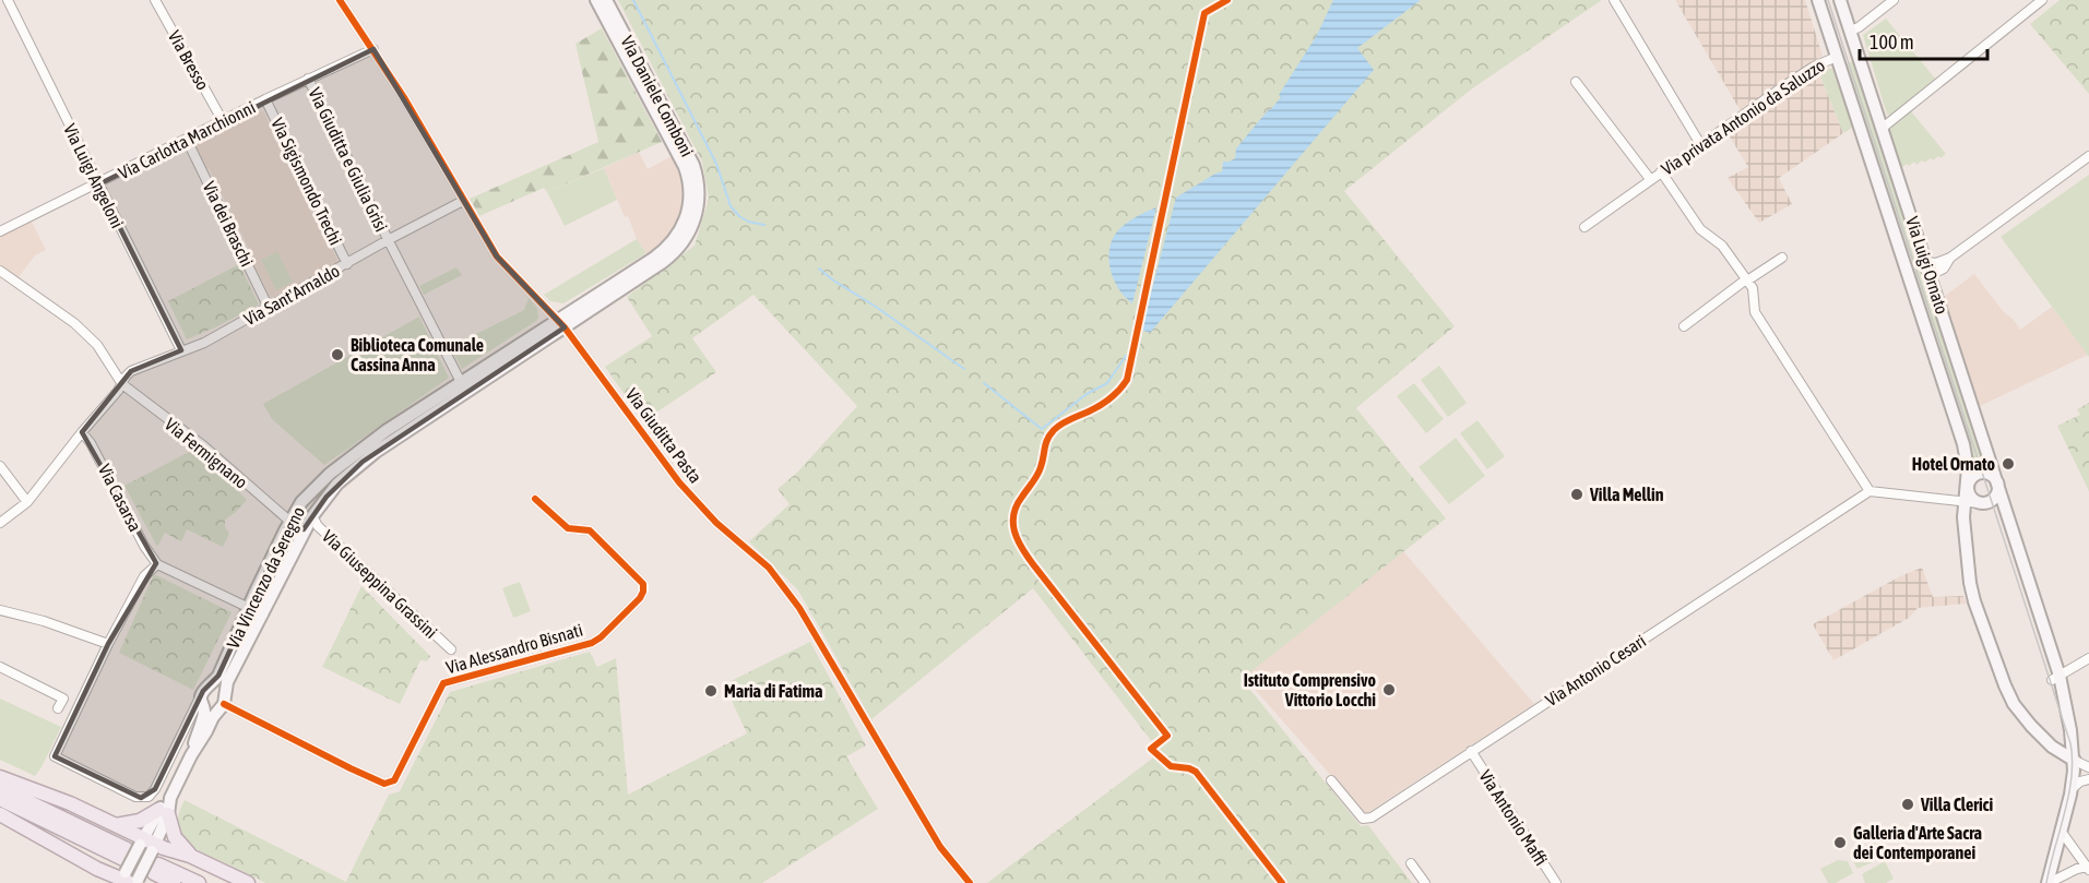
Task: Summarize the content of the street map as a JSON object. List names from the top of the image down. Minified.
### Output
{"streets":{"main road":["Via Daniele Comboni","Via Luigi Ornato","Via Vincenzo da Seregno"],"street":["Via Bresso","Via privata Antonio da Saluzzo","Via Carlotta Marchionni","Via Giuditta e Giulia Grisi","Via Luigi Angeloni","Via Sigismondo Trechi","Via dei Braschi","Via Sant'Arnaldo","Via Giuditta Pasta","Via Fermignano","Via Casarsa","Via Giuseppina Grassini","Via Alessandro Bisnati","Via Antonio Cesari","Via Antonio Maffi"]},"crossings":[["Via Bresso","Via Carlotta Marchionni"],["Via Daniele Comboni","Via Giuditta Pasta"],["Via Daniele Comboni","Via Vincenzo da Seregno"],["Via privata Antonio da Saluzzo","Via Luigi Ornato"],["Via Carlotta Marchionni","Via Giuditta e Giulia Grisi"],["Via Carlotta Marchionni","Via Luigi Angeloni"],["Via Carlotta Marchionni","Via Sigismondo Trechi"],["Via Carlotta Marchionni","Via dei Braschi"],["Via Carlotta Marchionni","Via Giuditta Pasta"],["Via Giuditta e Giulia Grisi","Via Sant'Arnaldo"],["Via Giuditta e Giulia Grisi","Via Vincenzo da Seregno"],["Via Luigi Angeloni","Via Sant'Arnaldo"],["Via Sigismondo Trechi","Via Sant'Arnaldo"],["Via dei Braschi","Via Sant'Arnaldo"],["Via Sant'Arnaldo","Via Giuditta Pasta"],["Via Sant'Arnaldo","Via Fermignano"],["Via Sant'Arnaldo","Via Casarsa"],["Via Giuditta Pasta","Via Vincenzo da Seregno"],["Via Fermignano","Via Vincenzo da Seregno"],["Via Vincenzo da Seregno","Via Giuseppina Grassini"],["Via Vincenzo da Seregno","Via Alessandro Bisnati"],["Via Antonio Cesari","Via Antonio Maffi"]],"places":["Biblioteca Comunale Cassina Anna","Hotel Ornato","Villa Mellin","Istituto Comprensivo Vittorio Locchi","Maria di Fatima","Villa Clerici","Galleria d'Arte Sacra dei Contemporanei"],"scale_bar":"100 m"}
